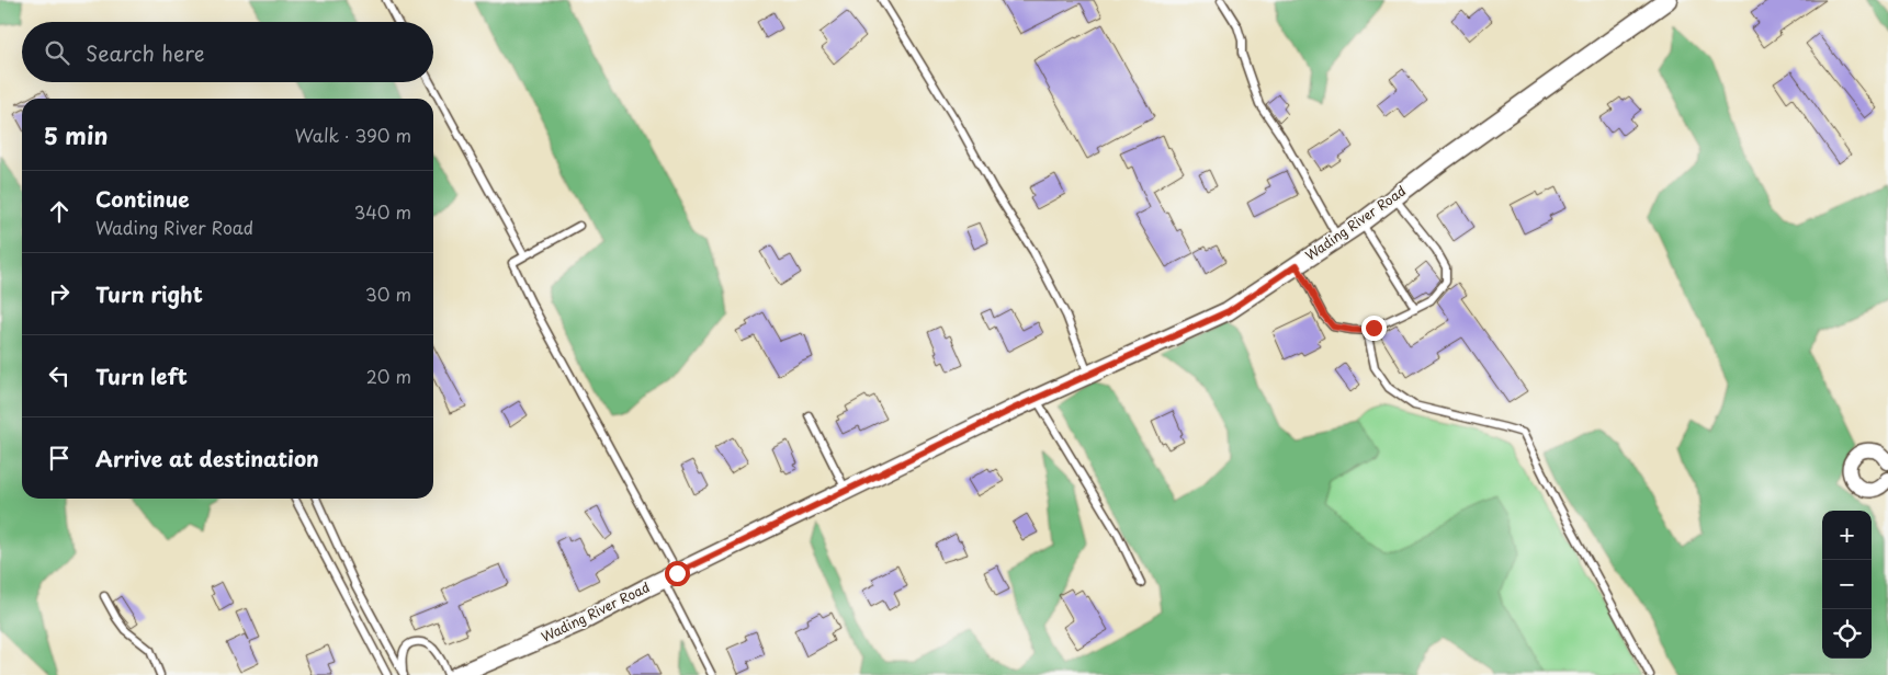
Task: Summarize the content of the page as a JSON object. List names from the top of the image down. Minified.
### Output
{"streets":{"main road":["Wading River Road"]},"page":{"search":"Search here","heading":["5 min","Walk · 390 m"],"list":[["Continue","Wading River Road","340 m"],["Turn right","30 m"],["Turn left","20 m"],"Arrive at destination"],"map_buttons":["+","−"]}}
